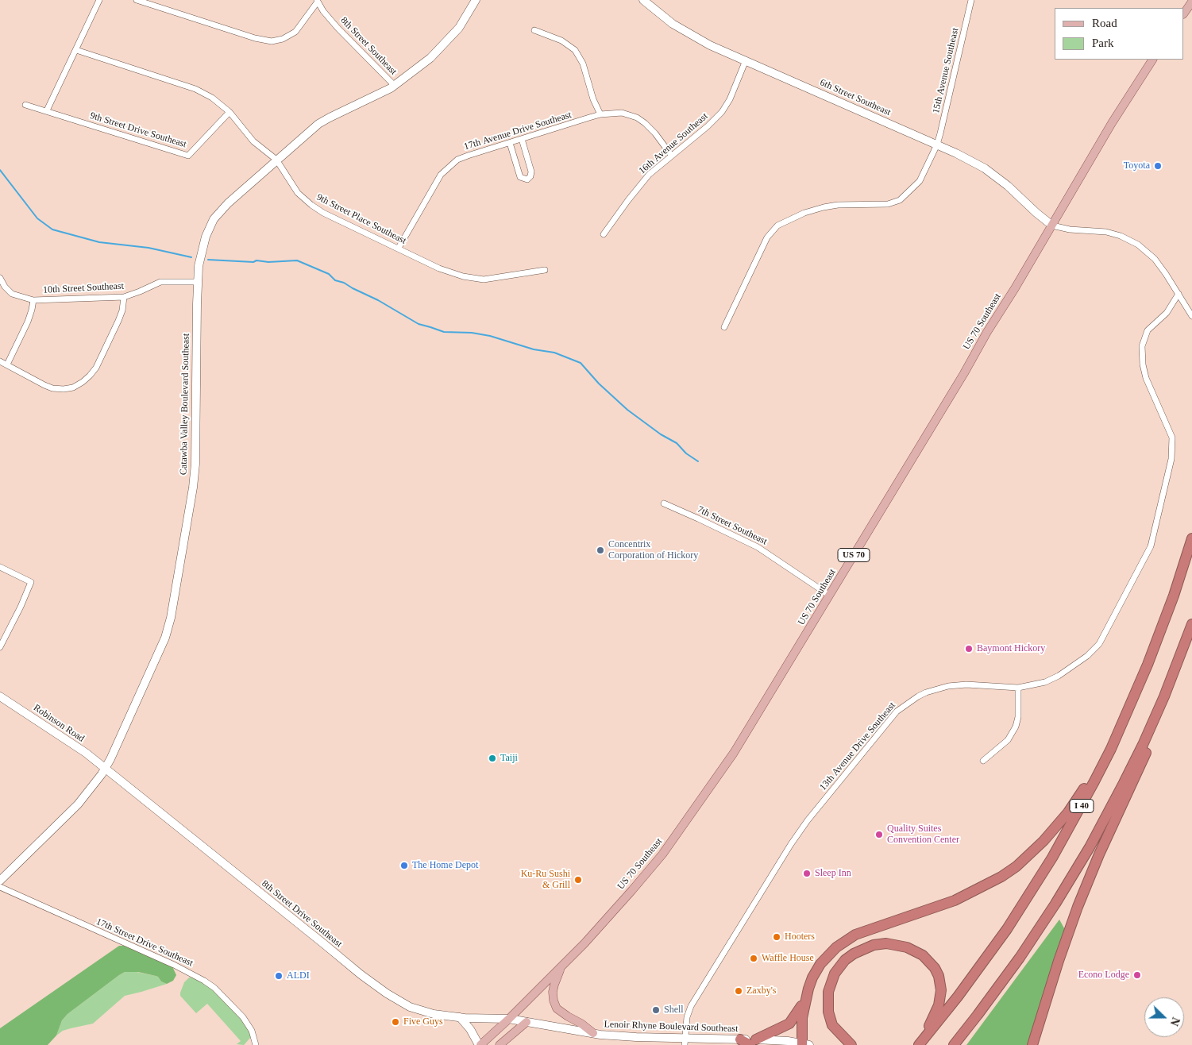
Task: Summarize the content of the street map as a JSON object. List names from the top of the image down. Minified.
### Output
{"streets":{"highway":["I 40"],"main road":["US 70 Southeast","US 70"],"street":["8th Street Southeast","15th Avenue Southeast","6th Street Southeast","9th Street Drive Southeast","17th Avenue Drive Southeast","16th Avenue Southeast","9th Street Place Southeast","10th Street Southeast","Catawba Valley Boulevard Southeast","7th Street Southeast","Robinson Road","13th Avenue Drive Southeast","8th Street Drive Southeast","17th Street Drive Southeast","Lenoir Rhyne Boulevard Southeast"]},"crossings":[["8th Street Southeast","Catawba Valley Boulevard Southeast"],["15th Avenue Southeast","6th Street Southeast"],["6th Street Southeast","16th Avenue Southeast"],["6th Street Southeast","US 70 Southeast"],["9th Street Drive Southeast","9th Street Place Southeast"],["17th Avenue Drive Southeast","16th Avenue Southeast"],["17th Avenue Drive Southeast","9th Street Place Southeast"],["9th Street Place Southeast","Catawba Valley Boulevard Southeast"],["10th Street Southeast","Catawba Valley Boulevard Southeast"],["US 70 Southeast","7th Street Southeast"],["US 70 Southeast","8th Street Drive Southeast"],["US 70 Southeast","Lenoir Rhyne Boulevard Southeast"],["Catawba Valley Boulevard Southeast","Robinson Road"],["Catawba Valley Boulevard Southeast","8th Street Drive Southeast"],["Robinson Road","8th Street Drive Southeast"],["13th Avenue Drive Southeast","Lenoir Rhyne Boulevard Southeast"],["8th Street Drive Southeast","Lenoir Rhyne Boulevard Southeast"]],"places":["Toyota","Concentrix Corporation of Hickory","Baymont Hickory","Taiji","Quality Suites Convention Center","The Home Depot","Sleep Inn","Ku-Ru Sushi & Grill","Hooters","Waffle House","Econo Lodge","ALDI","Zaxby's","Shell","Five Guys"],"legend":["Road","Park"],"north":"right"}
